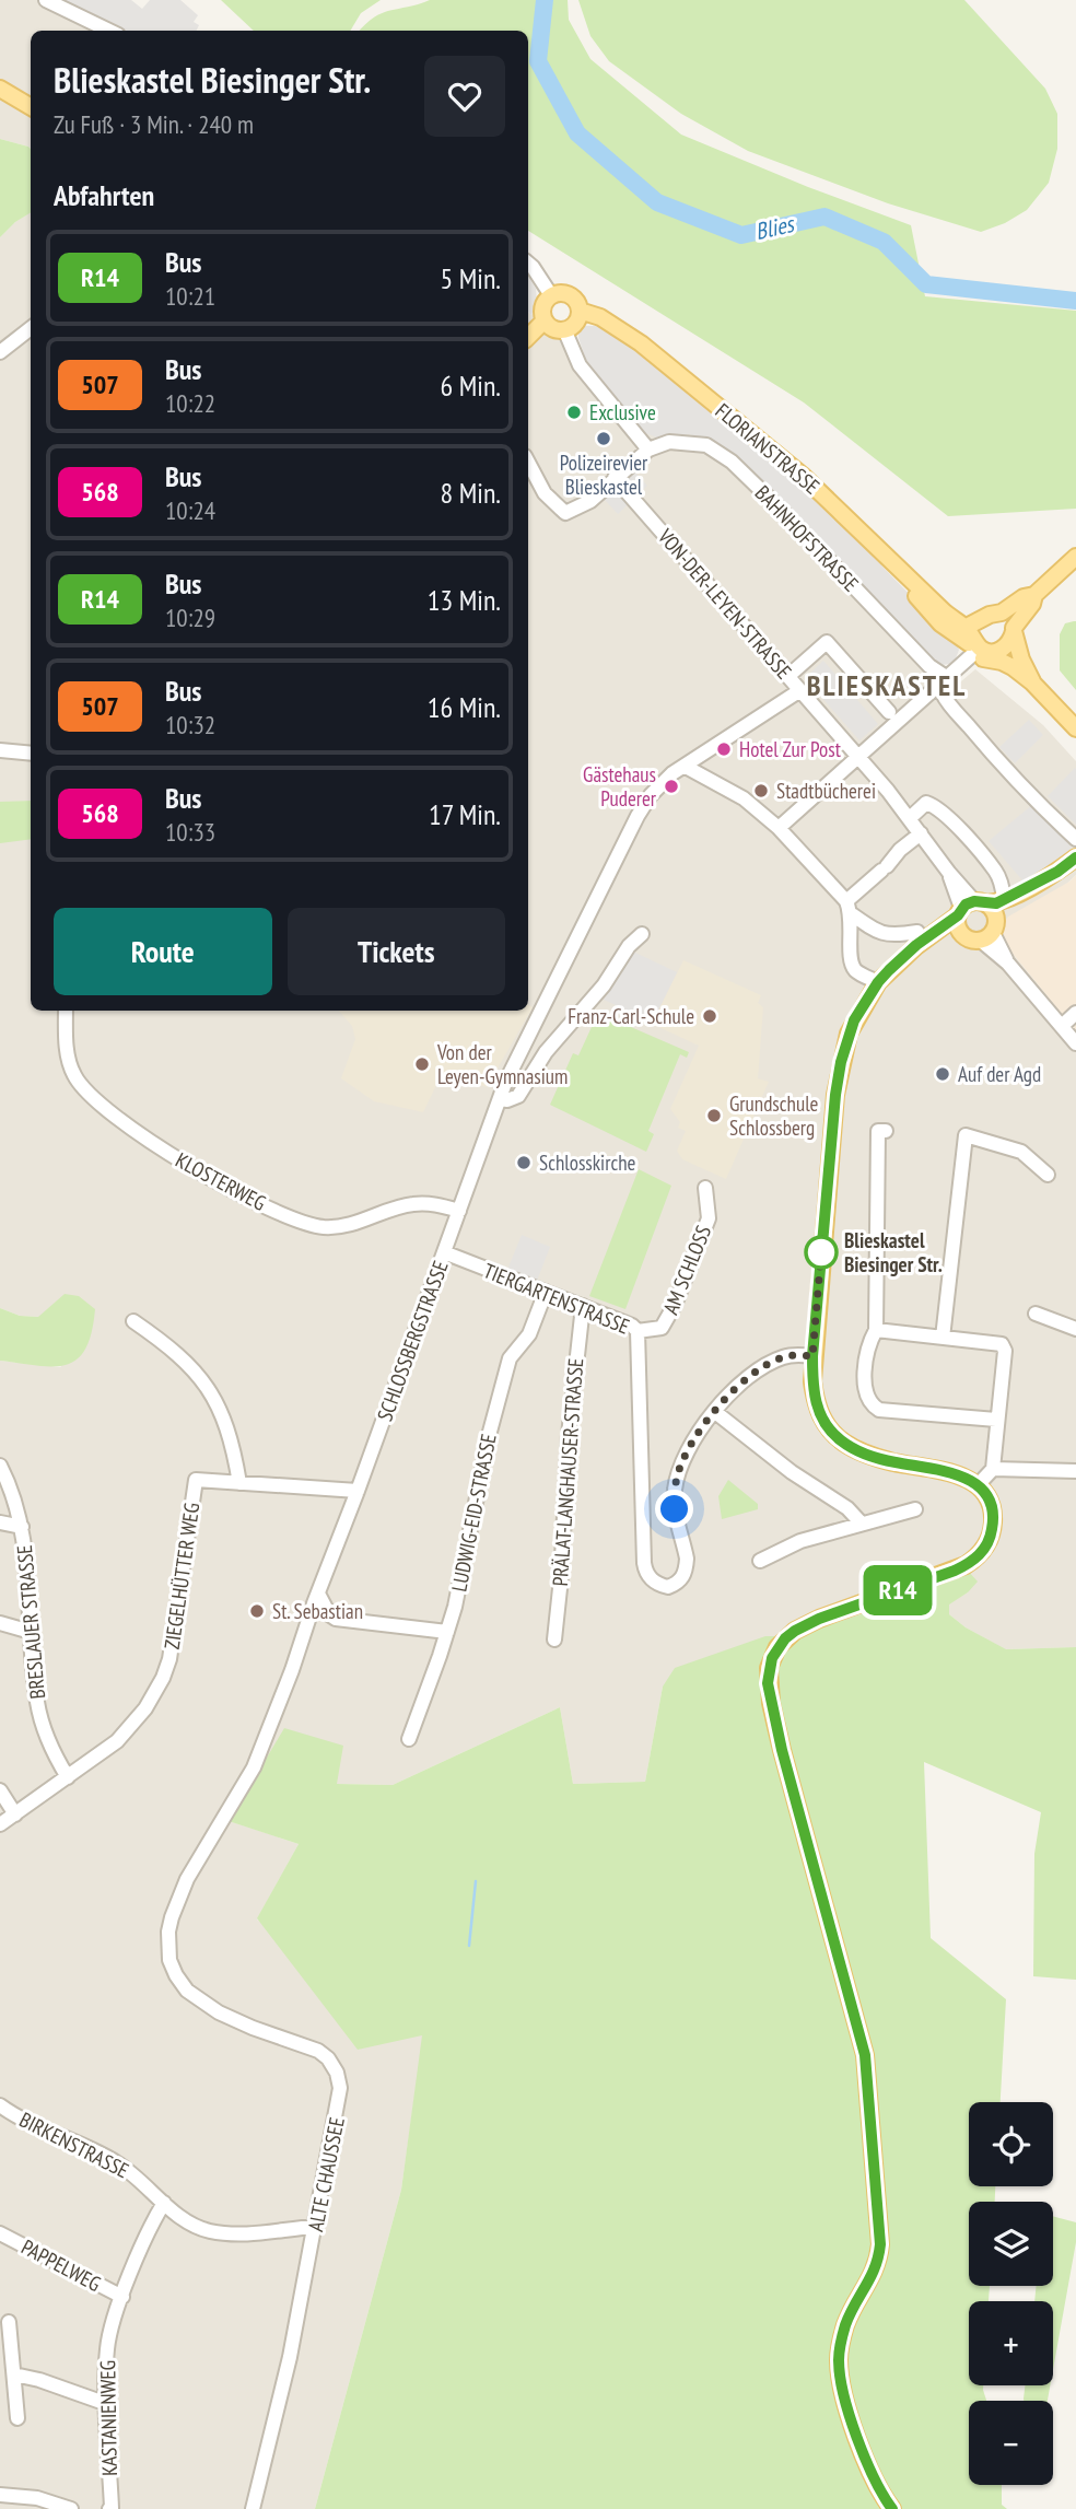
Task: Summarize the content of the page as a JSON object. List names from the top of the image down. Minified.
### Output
{"streets":{"main road":["FLORIANSTRASSE"],"street":["BAHNHOFSTRASSE","VON-DER-LEYEN-STRASSE","KLOSTERWEG","AM SCHLOSS","TIERGARTENSTRASSE","SCHLOSSBERGSTRASSE","PRÄLAT-LANGHAUSER-STRASSE","LUDWIG-EID-STRASSE","ZIEGELHÜTTER WEG","BRESLAUER STRASSE","BIRKENSTRASSE","ALTE CHAUSSEE","PAPPELWEG","KASTANIENWEG"]},"crossings":[["VON-DER-LEYEN-STRASSE","SCHLOSSBERGSTRASSE"],["KLOSTERWEG","SCHLOSSBERGSTRASSE"],["AM SCHLOSS","TIERGARTENSTRASSE"],["TIERGARTENSTRASSE","SCHLOSSBERGSTRASSE"],["TIERGARTENSTRASSE","PRÄLAT-LANGHAUSER-STRASSE"],["TIERGARTENSTRASSE","LUDWIG-EID-STRASSE"],["SCHLOSSBERGSTRASSE","ALTE CHAUSSEE"],["ZIEGELHÜTTER WEG","BRESLAUER STRASSE"],["BIRKENSTRASSE","ALTE CHAUSSEE"],["BIRKENSTRASSE","KASTANIENWEG"],["PAPPELWEG","KASTANIENWEG"]],"districts":["BLIESKASTEL"],"water":["Blies"],"places":["Exclusive","Polizeirevier Blieskastel","Hotel Zur Post","Gästehaus Puderer","Stadtbücherei","Franz-Carl-Schule","Von der Leyen-Gymnasium","Auf der Agd","Grundschule Schlossberg","Schlosskirche","Blieskastel Biesinger Str.","St. Sebastian"],"lines":["bus line R14"],"page":{"on_map":"R14","heading":[["Blieskastel Biesinger Str.","Zu Fuß · 3 Min. · 240 m"],"Abfahrten"],"list":[{"mark":"R14","name":"Bus","note":"10:21","value":"5 Min."},{"mark":"507","name":"Bus","note":"10:22","value":"6 Min."},{"mark":"568","name":"Bus","note":"10:24","value":"8 Min."},{"mark":"R14","name":"Bus","note":"10:29","value":"13 Min."},{"mark":"507","name":"Bus","note":"10:32","value":"16 Min."},{"mark":"568","name":"Bus","note":"10:33","value":"17 Min."}],"buttons":["Route","Tickets"],"map_buttons":["+","−"]}}
